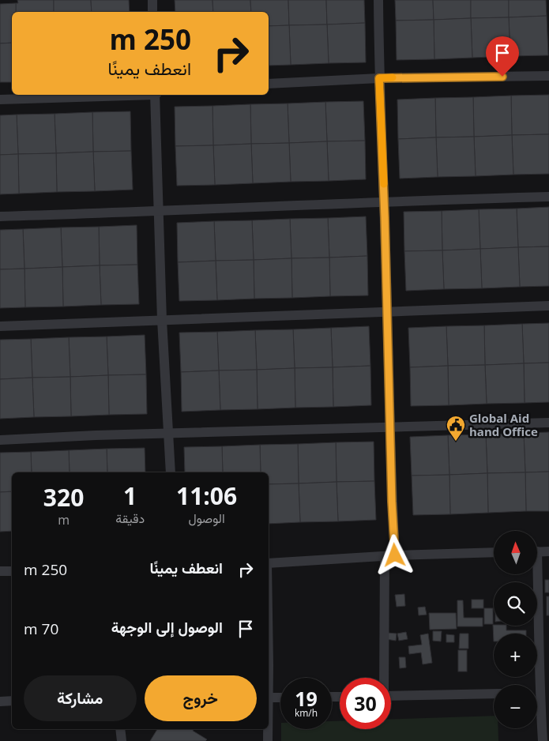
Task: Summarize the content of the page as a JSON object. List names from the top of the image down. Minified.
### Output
{"places":{"public building":["Global Aid hand Office"]},"north":"top","page":{"turn":["250 m","انعطف يمينًا"],"eta":["11:06","الوصول","1","دقيقة","320","m"],"map_buttons":["+","−"],"list":[{"name":"انعطف يمينًا","value":"250 m"},{"name":"الوصول إلى الوجهة","value":"70 m"}],"buttons":["خروج","مشاركة"],"speed":"19 km/h","limit":"30"}}
